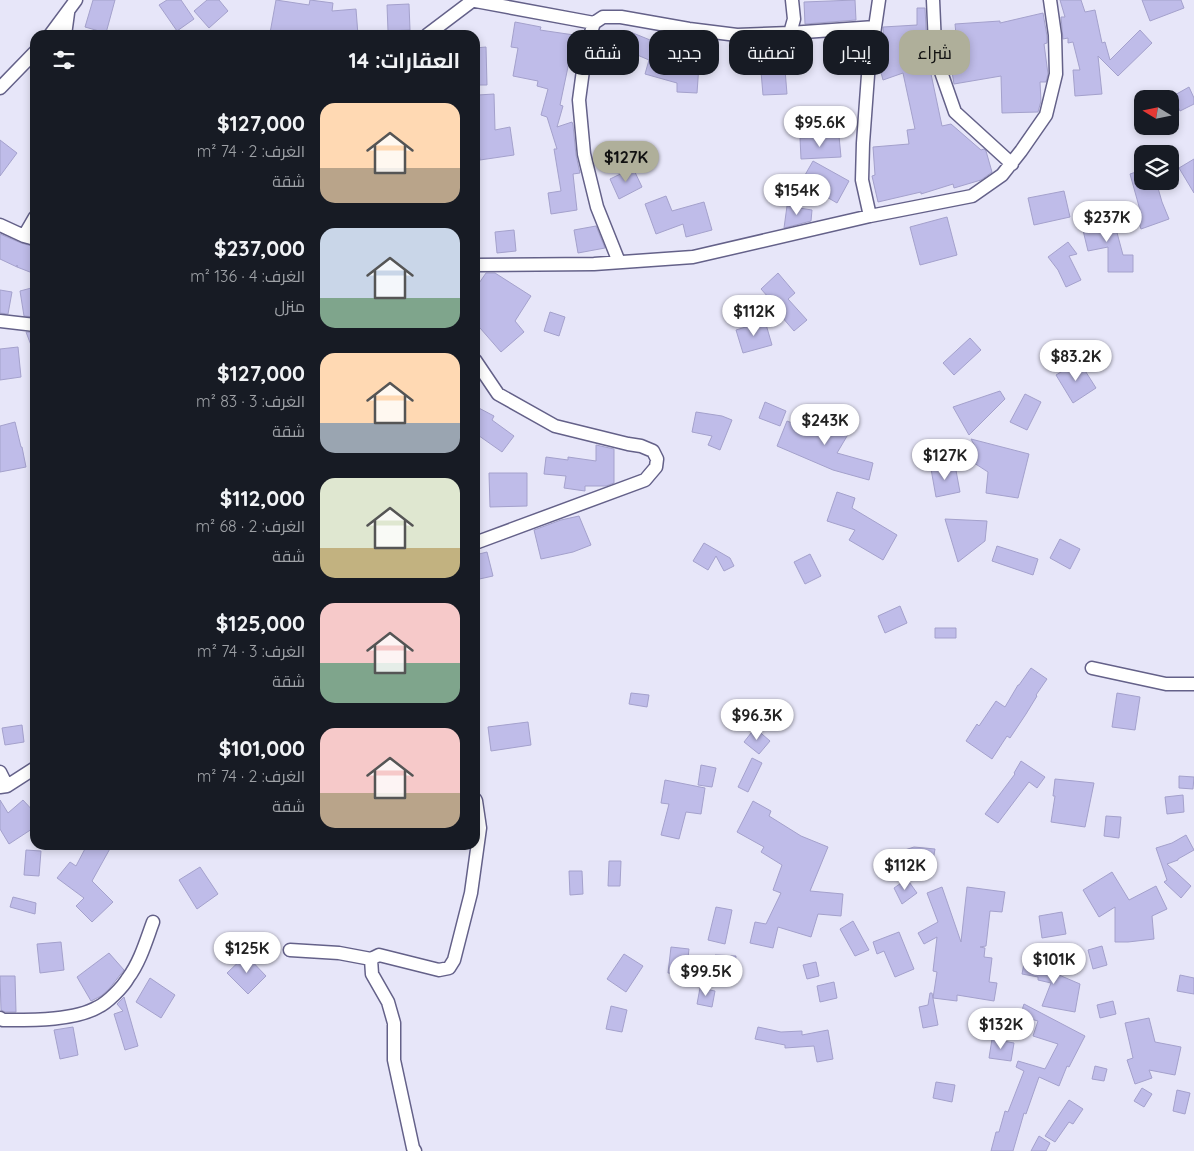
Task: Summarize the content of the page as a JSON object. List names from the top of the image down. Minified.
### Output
{"north":"left","page":{"chip":["شراء","إيجار","تصفية","جديد","شقة"],"heading":"العقارات: 14","list":[{"name":"$127,000","note":"الغرف: 2 · 74 m² · شقة"},{"name":"$237,000","note":"الغرف: 4 · 136 m² · منزل"},{"name":"$127,000","note":"الغرف: 3 · 83 m² · شقة"},{"name":"$112,000","note":"الغرف: 2 · 68 m² · شقة"},{"name":"$125,000","note":"الغرف: 3 · 74 m² · شقة"},{"name":"$101,000","note":"الغرف: 2 · 74 m² · شقة"}],"price":["$95.6K","$127K","$154K","$237K","$112K","$83.2K","$243K","$127K","$96.3K","$112K","$125K","$101K","$99.5K","$132K"]}}
